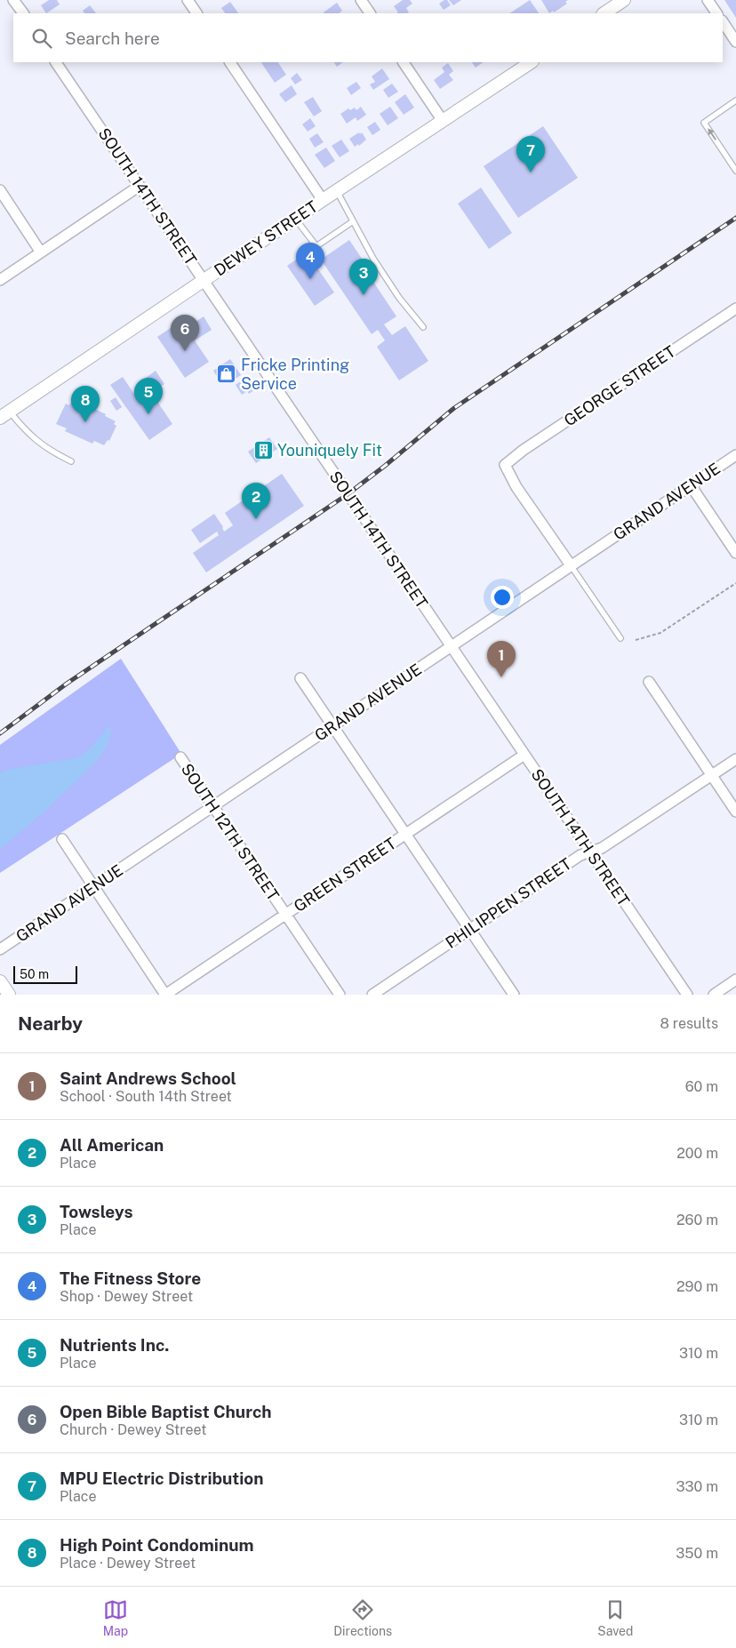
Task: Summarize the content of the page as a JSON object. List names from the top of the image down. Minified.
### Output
{"streets":{"street":["SOUTH 14TH STREET","DEWEY STREET","GEORGE STREET","GRAND AVENUE","SOUTH 12TH STREET","GREEN STREET","PHILIPPEN STREET"]},"crossings":[["SOUTH 14TH STREET","DEWEY STREET"],["SOUTH 14TH STREET","GRAND AVENUE"],["SOUTH 14TH STREET","GREEN STREET"],["SOUTH 14TH STREET","PHILIPPEN STREET"],["GEORGE STREET","GRAND AVENUE"],["GRAND AVENUE","SOUTH 12TH STREET"],["SOUTH 12TH STREET","GREEN STREET"]],"places":{"shop":["Fricke Printing Service"],"building":["Youniquely Fit"]},"scale_bar":"50 m","page":{"search":"Search here","pins":["7","4","3","6","5","8","2","1"],"scale":"50 m","heading":["Nearby","8 results"],"list":[{"mark":"1","name":"Saint Andrews School","note":"School · South 14th Street","value":"60 m"},{"mark":"2","name":"All American","note":"Place","value":"200 m"},{"mark":"3","name":"Towsleys","note":"Place","value":"260 m"},{"mark":"4","name":"The Fitness Store","note":"Shop · Dewey Street","value":"290 m"},{"mark":"5","name":"Nutrients Inc.","note":"Place","value":"310 m"},{"mark":"6","name":"Open Bible Baptist Church","note":"Church · Dewey Street","value":"310 m"},{"mark":"7","name":"MPU Electric Distribution","note":"Place","value":"330 m"},{"mark":"8","name":"High Point Condominum","note":"Place · Dewey Street","value":"350 m"}],"nav":["Map","Directions","Saved"]}}
